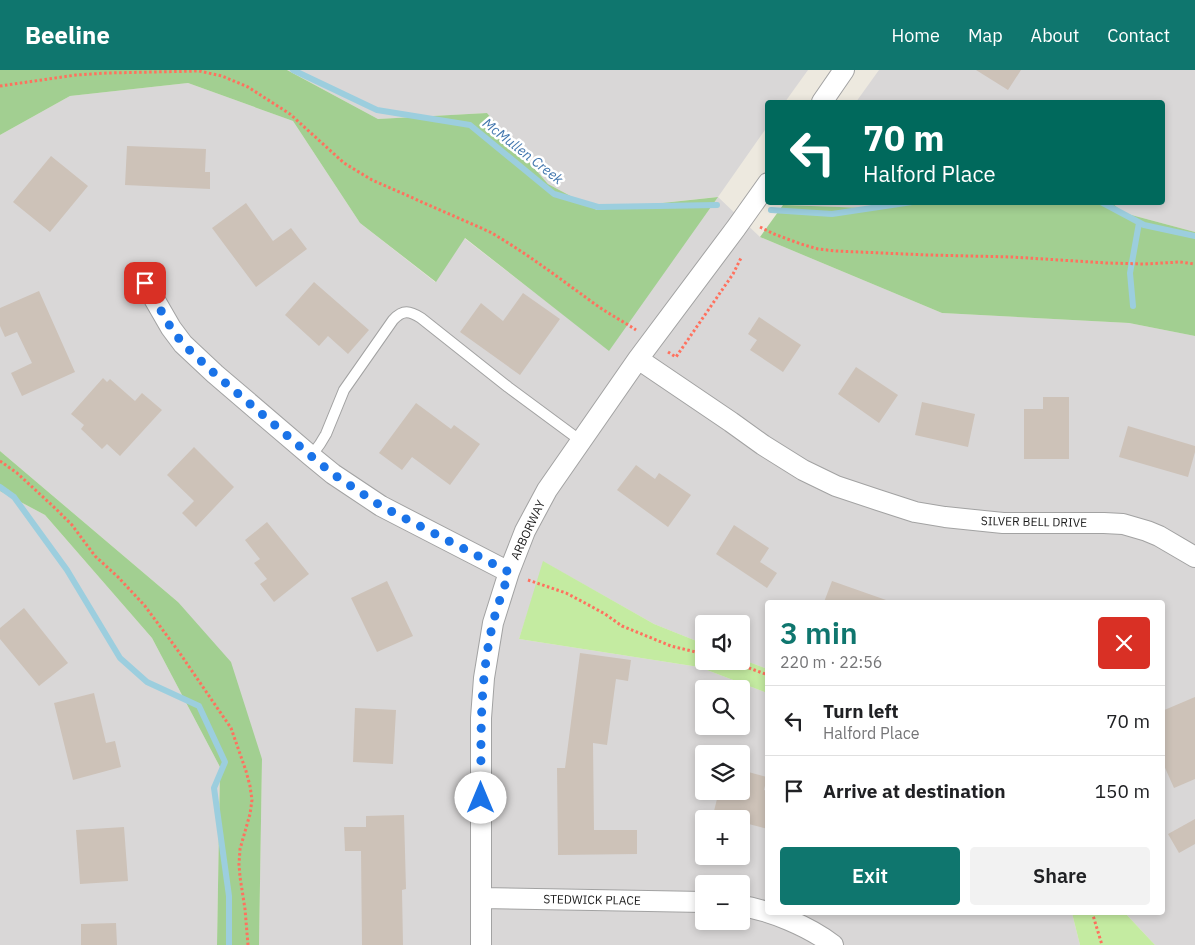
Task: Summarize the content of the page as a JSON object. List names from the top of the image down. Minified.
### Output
{"streets":{"street":["SILVER BELL DRIVE","ARBORWAY","STEDWICK PLACE"]},"crossings":[["SILVER BELL DRIVE","ARBORWAY"],["ARBORWAY","STEDWICK PLACE"]],"water":["McMullen Creek"],"page":{"header":"Beeline","nav":["Home","Map","About","Contact"],"turn":["70 m","Halford Place"],"heading":["3 min","220 m · 22:56"],"map_buttons":["+","−"],"list":[{"name":"Turn left","note":"Halford Place","value":"70 m"},{"name":"Arrive at destination","value":"150 m"}],"buttons":["Exit","Share"]}}
